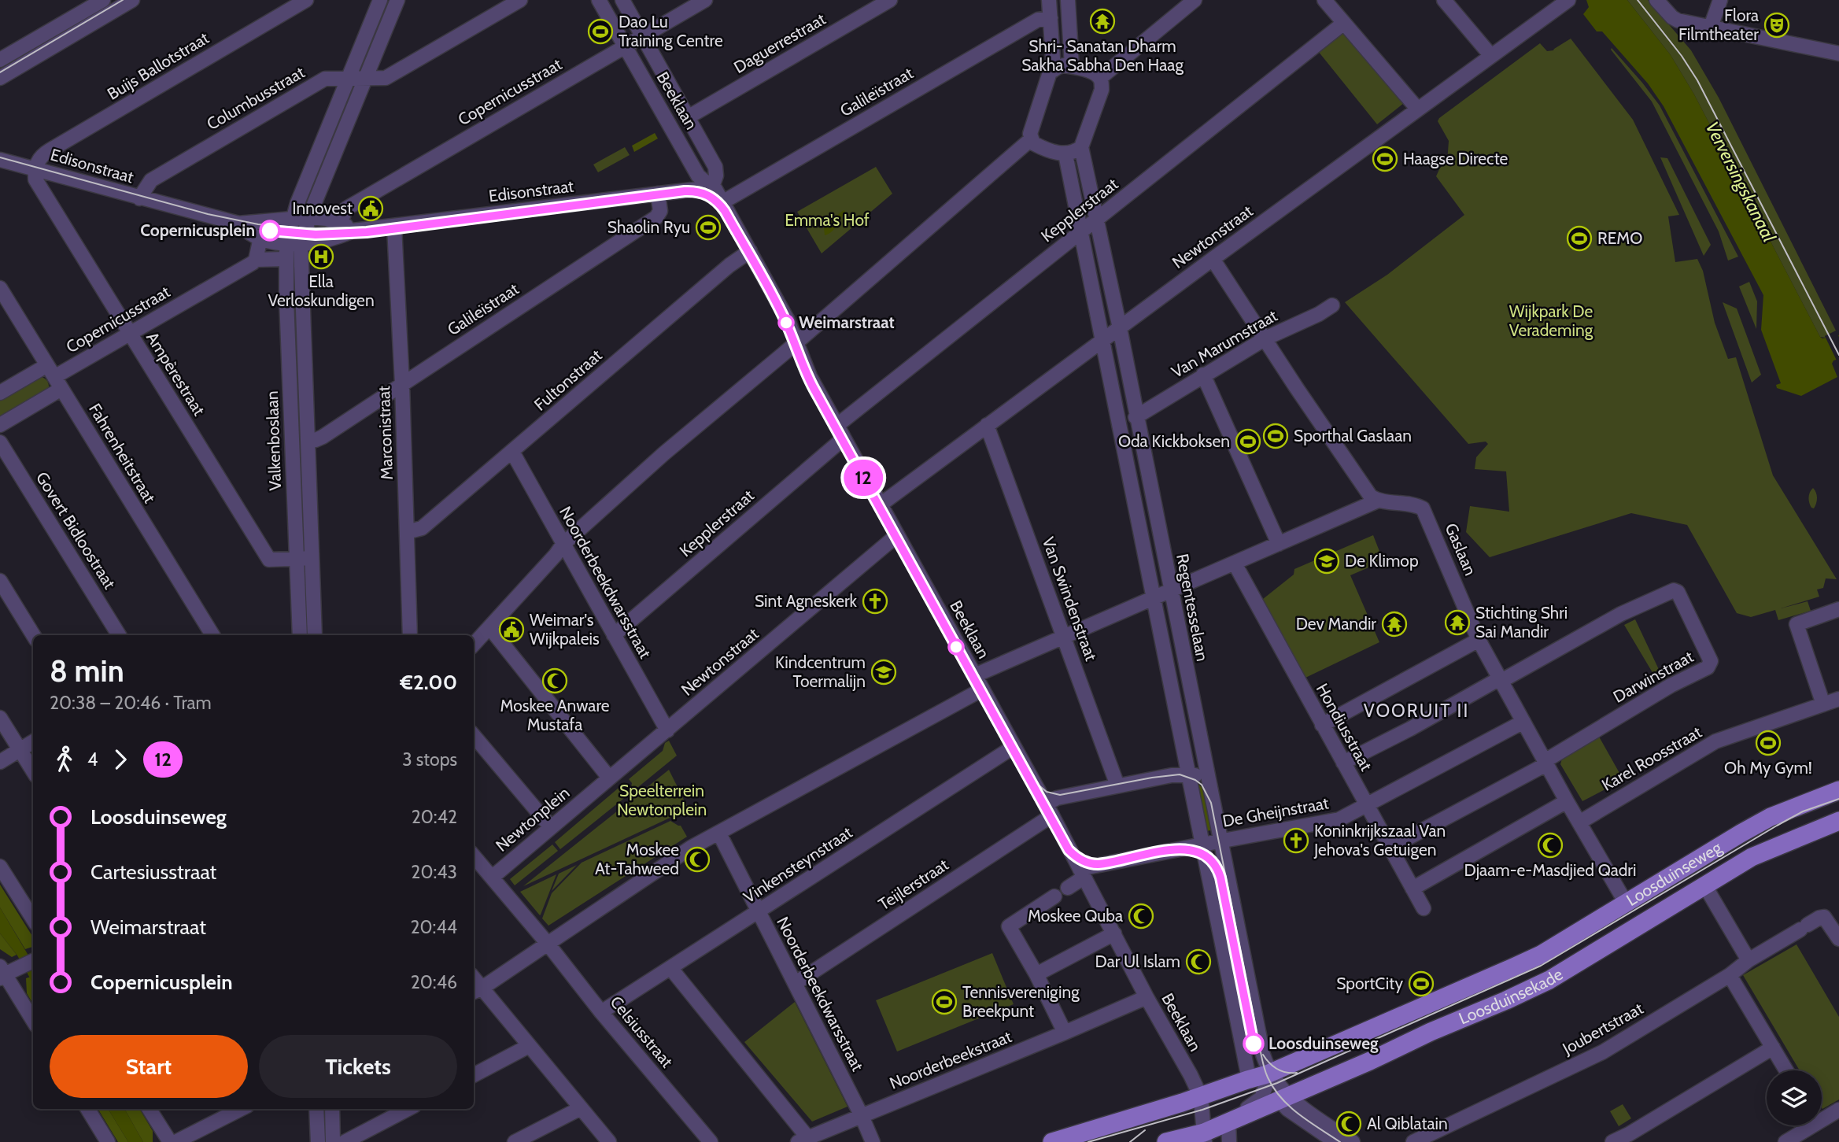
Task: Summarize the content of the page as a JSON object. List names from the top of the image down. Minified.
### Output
{"streets":{"main road":["Loosduinseweg","Loosduinsekade"],"street":["Daguerrestraat","Buijs Ballotstraat","Copernicusstraat","Galileïstraat","Columbusstraat","Beeklaan","Edisonstraat","Kepplerstraat","Newtonstraat","Van Marumstraat","Ampèrestraat","Fultonstraat","Marconistraat","Valkenboslaan","Fahrenheitstraat","Govert Bidloostraat","Gaslaan","Noorderbeekdwarsstraat","Van Swindenstraat","Regentesselaan","Darwinstraat","Hondiusstraat","Karel Roosstraat","De Gheijnstraat","Newtonplein","Vinkensteynstraat","Teijlerstraat","Joubertstraat","Celsiusstraat","Noorderbeekstraat"]},"crossings":[["Daguerrestraat","Beeklaan"],["Buijs Ballotstraat","Edisonstraat"],["Buijs Ballotstraat","Ampèrestraat"],["Copernicusstraat","Beeklaan"],["Copernicusstraat","Ampèrestraat"],["Copernicusstraat","Fahrenheitstraat"],["Galileïstraat","Beeklaan"],["Galileïstraat","Edisonstraat"],["Galileïstraat","Marconistraat"],["Galileïstraat","Valkenboslaan"],["Columbusstraat","Edisonstraat"],["Beeklaan","Edisonstraat"],["Beeklaan","Kepplerstraat"],["Beeklaan","Newtonstraat"],["Beeklaan","Fultonstraat"],["Beeklaan","De Gheijnstraat"],["Beeklaan","Vinkensteynstraat"],["Beeklaan","Loosduinseweg"],["Beeklaan","Teijlerstraat"],["Beeklaan","Loosduinsekade"],["Beeklaan","Noorderbeekstraat"],["Edisonstraat","Ampèrestraat"],["Edisonstraat","Marconistraat"],["Edisonstraat","Valkenboslaan"],["Kepplerstraat","Noorderbeekdwarsstraat"],["Kepplerstraat","Regentesselaan"],["Newtonstraat","Noorderbeekdwarsstraat"],["Newtonstraat","Van Swindenstraat"],["Newtonstraat","Regentesselaan"],["Newtonstraat","Newtonplein"],["Van Marumstraat","Regentesselaan"],["Ampèrestraat","Valkenboslaan"],["Fultonstraat","Marconistraat"],["Fultonstraat","Noorderbeekdwarsstraat"],["Gaslaan","Darwinstraat"],["Gaslaan","Karel Roosstraat"],["Gaslaan","De Gheijnstraat"],["Gaslaan","Loosduinseweg"],["Noorderbeekdwarsstraat","Newtonplein"],["Noorderbeekdwarsstraat","Vinkensteynstraat"],["Noorderbeekdwarsstraat","Teijlerstraat"],["Noorderbeekdwarsstraat","Noorderbeekstraat"],["Van Swindenstraat","Teijlerstraat"],["Regentesselaan","De Gheijnstraat"],["Regentesselaan","Loosduinseweg"],["Regentesselaan","Teijlerstraat"],["Regentesselaan","Loosduinsekade"],["Hondiusstraat","De Gheijnstraat"],["Vinkensteynstraat","Celsiusstraat"]],"districts":["VOORUIT II"],"water":["Verversingskanaal"],"parks":["Emma's Hof","Wijkpark De Verademing","Speelterrein Newtonplein"],"places":{"temple":["Shri- Sanatan Dharm Sakha Sabha Den Haag","Stichting Shri Sai Mandir","Dev Mandir"],"theatre":["Flora Filmtheater"],"sports":["Dao Lu Training Centre","Haagse Directe","Shaolin Ryu","REMO","Sporthal Gaslaan","Oda Kickboksen","Oh My Gym!","SportCity","Tennisvereniging Breekpunt"],"public building":["Innovest","Weimar's Wijkpaleis"],"other":["Copernicusplein","Weimarstraat","Loosduinseweg"],"hospital":["Ella Verloskundigen"],"school or university":["De Klimop","Kindcentrum Toermalijn"],"church":["Sint Agneskerk","Koninkrijkszaal Van Jehova's Getuigen"],"mosque":["Moskee Anware Mustafa","Djaam-e-Masdjied Qadri","Moskee At-Tahweed","Moskee Quba","Dar Ul Islam","Al Qiblatain"]},"lines":["tram line 12"],"page":{"on_map":"12","heading":["8 min","20:38 – 20:46 · Tram","€2.00"],"legs":["4","12","3 stops"],"list":[{"name":"Loosduinseweg","value":"20:42"},{"name":"Cartesiusstraat","value":"20:43"},{"name":"Weimarstraat","value":"20:44"},{"name":"Copernicusplein","value":"20:46"}],"buttons":["Start","Tickets"]}}
